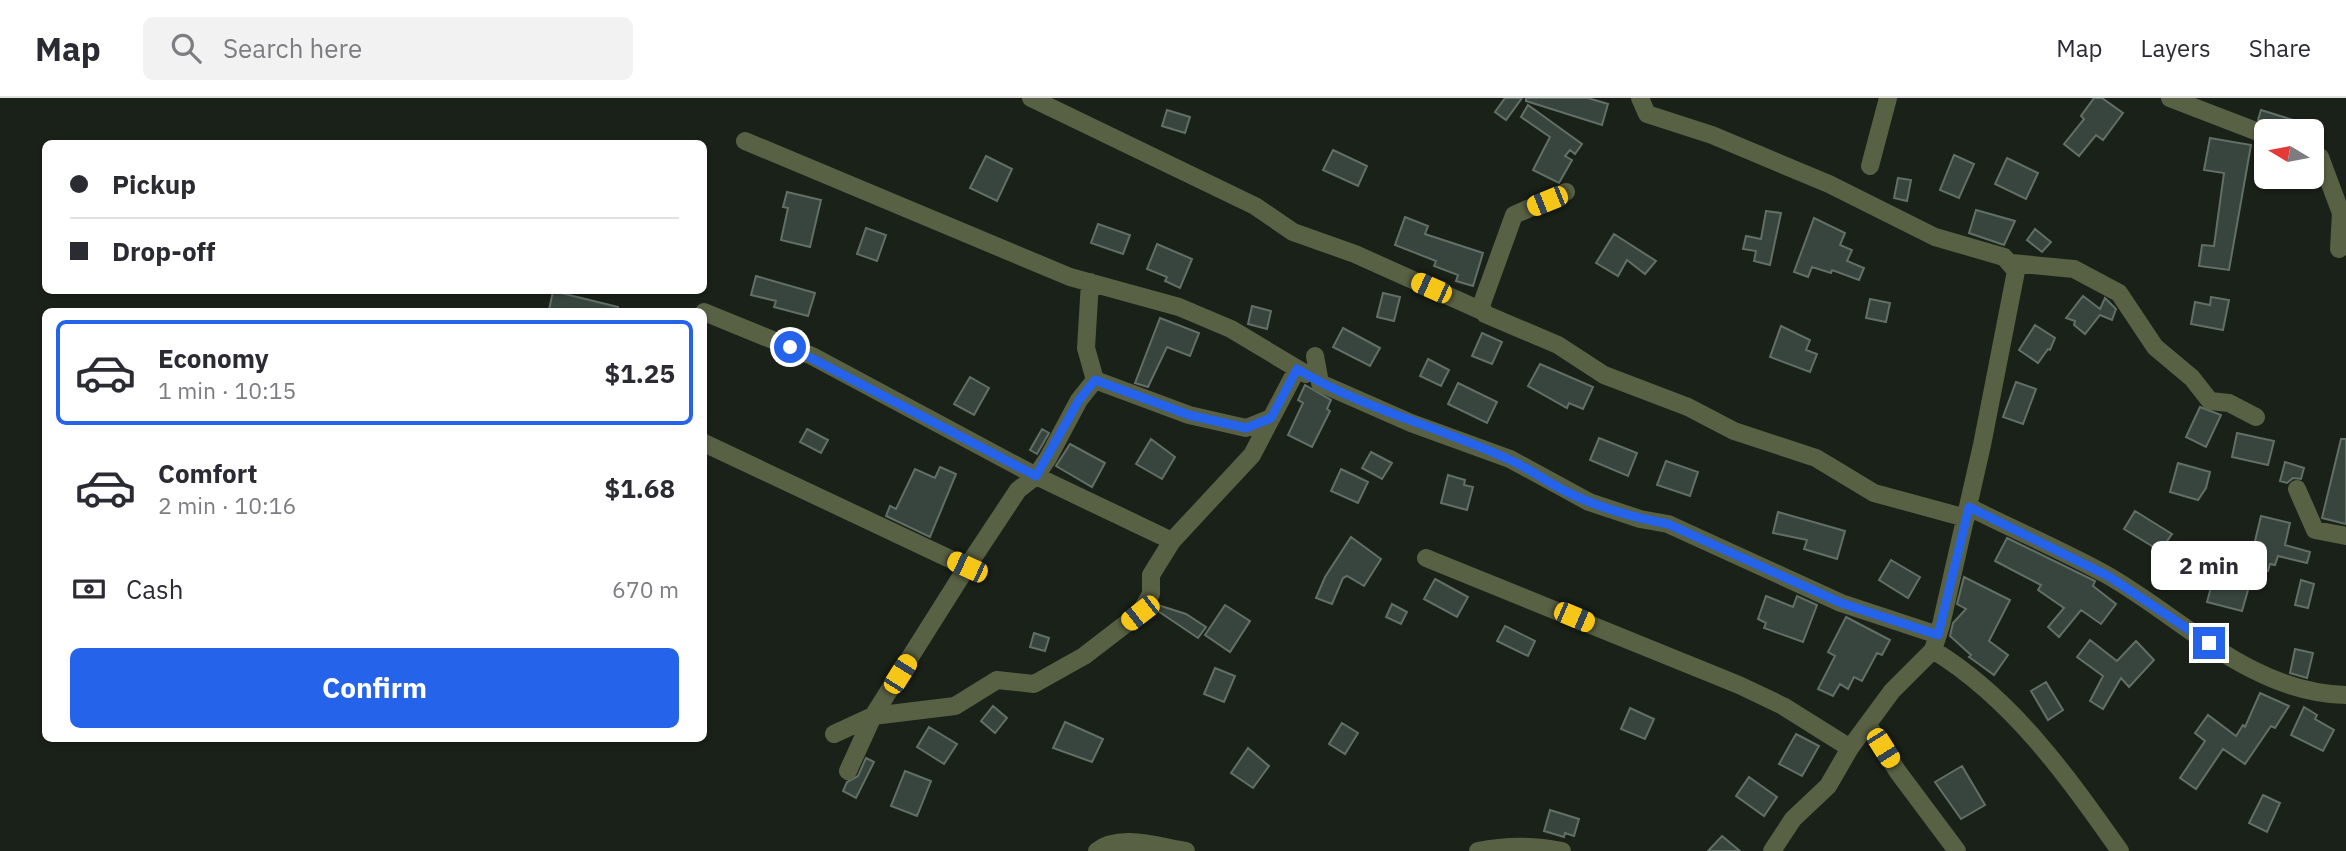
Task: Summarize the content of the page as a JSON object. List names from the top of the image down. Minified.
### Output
{"north":"left","page":{"header":"Map","search":"Search here","nav":["Map","Layers","Share"],"banner":["Pickup","Drop-off"],"list":[{"name":"Economy","note":"1 min · 10:15","value":"$1.25"},{"name":"Comfort","note":"2 min · 10:16","value":"$1.68"}],"bubble":"2 min","pay":["Cash","670 m"],"buttons":"Confirm"}}
